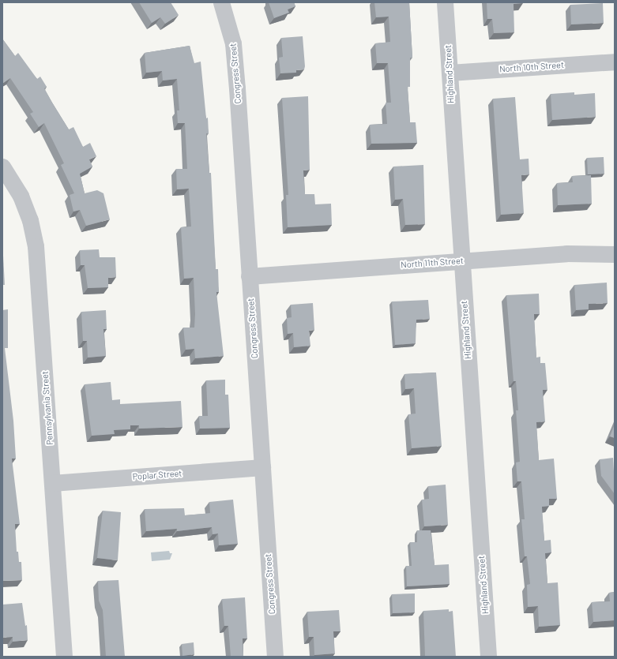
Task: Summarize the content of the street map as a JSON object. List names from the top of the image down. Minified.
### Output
{"streets":{"street":["North 10th Street","Congress Street","Highland Street","North 11th Street","Pennsylvania Street","Poplar Street"]},"crossings":[["North 10th Street","Highland Street"],["Congress Street","North 11th Street"],["Congress Street","Poplar Street"],["Highland Street","North 11th Street"],["Pennsylvania Street","Poplar Street"]]}
